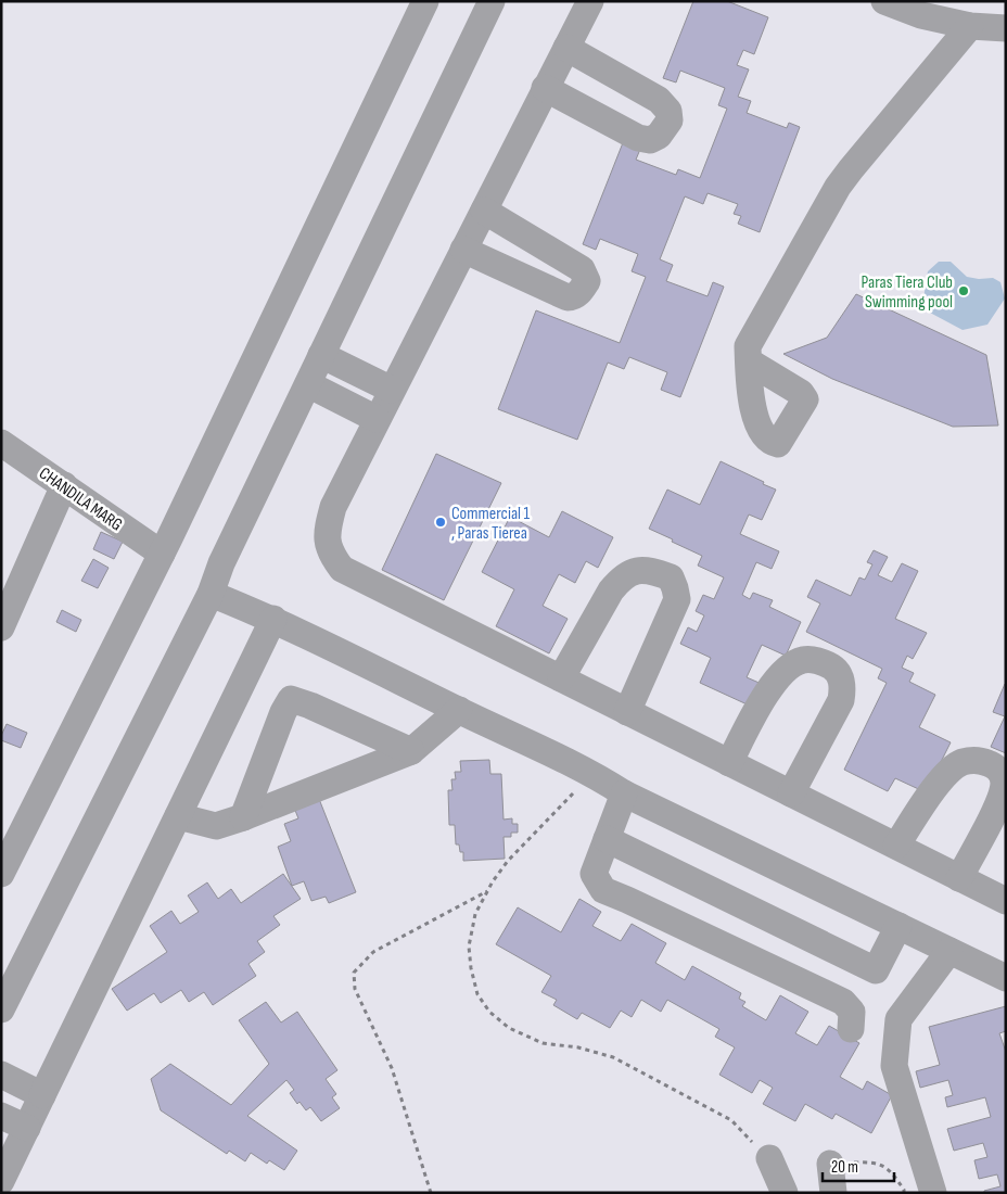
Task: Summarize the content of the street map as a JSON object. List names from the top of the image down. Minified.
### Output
{"streets":{"street":["CHANDILA MARG"]},"places":["Paras Tiera Club Swimming pool","Commercial 1 , Paras Tierea"],"scale_bar":"20 m"}
